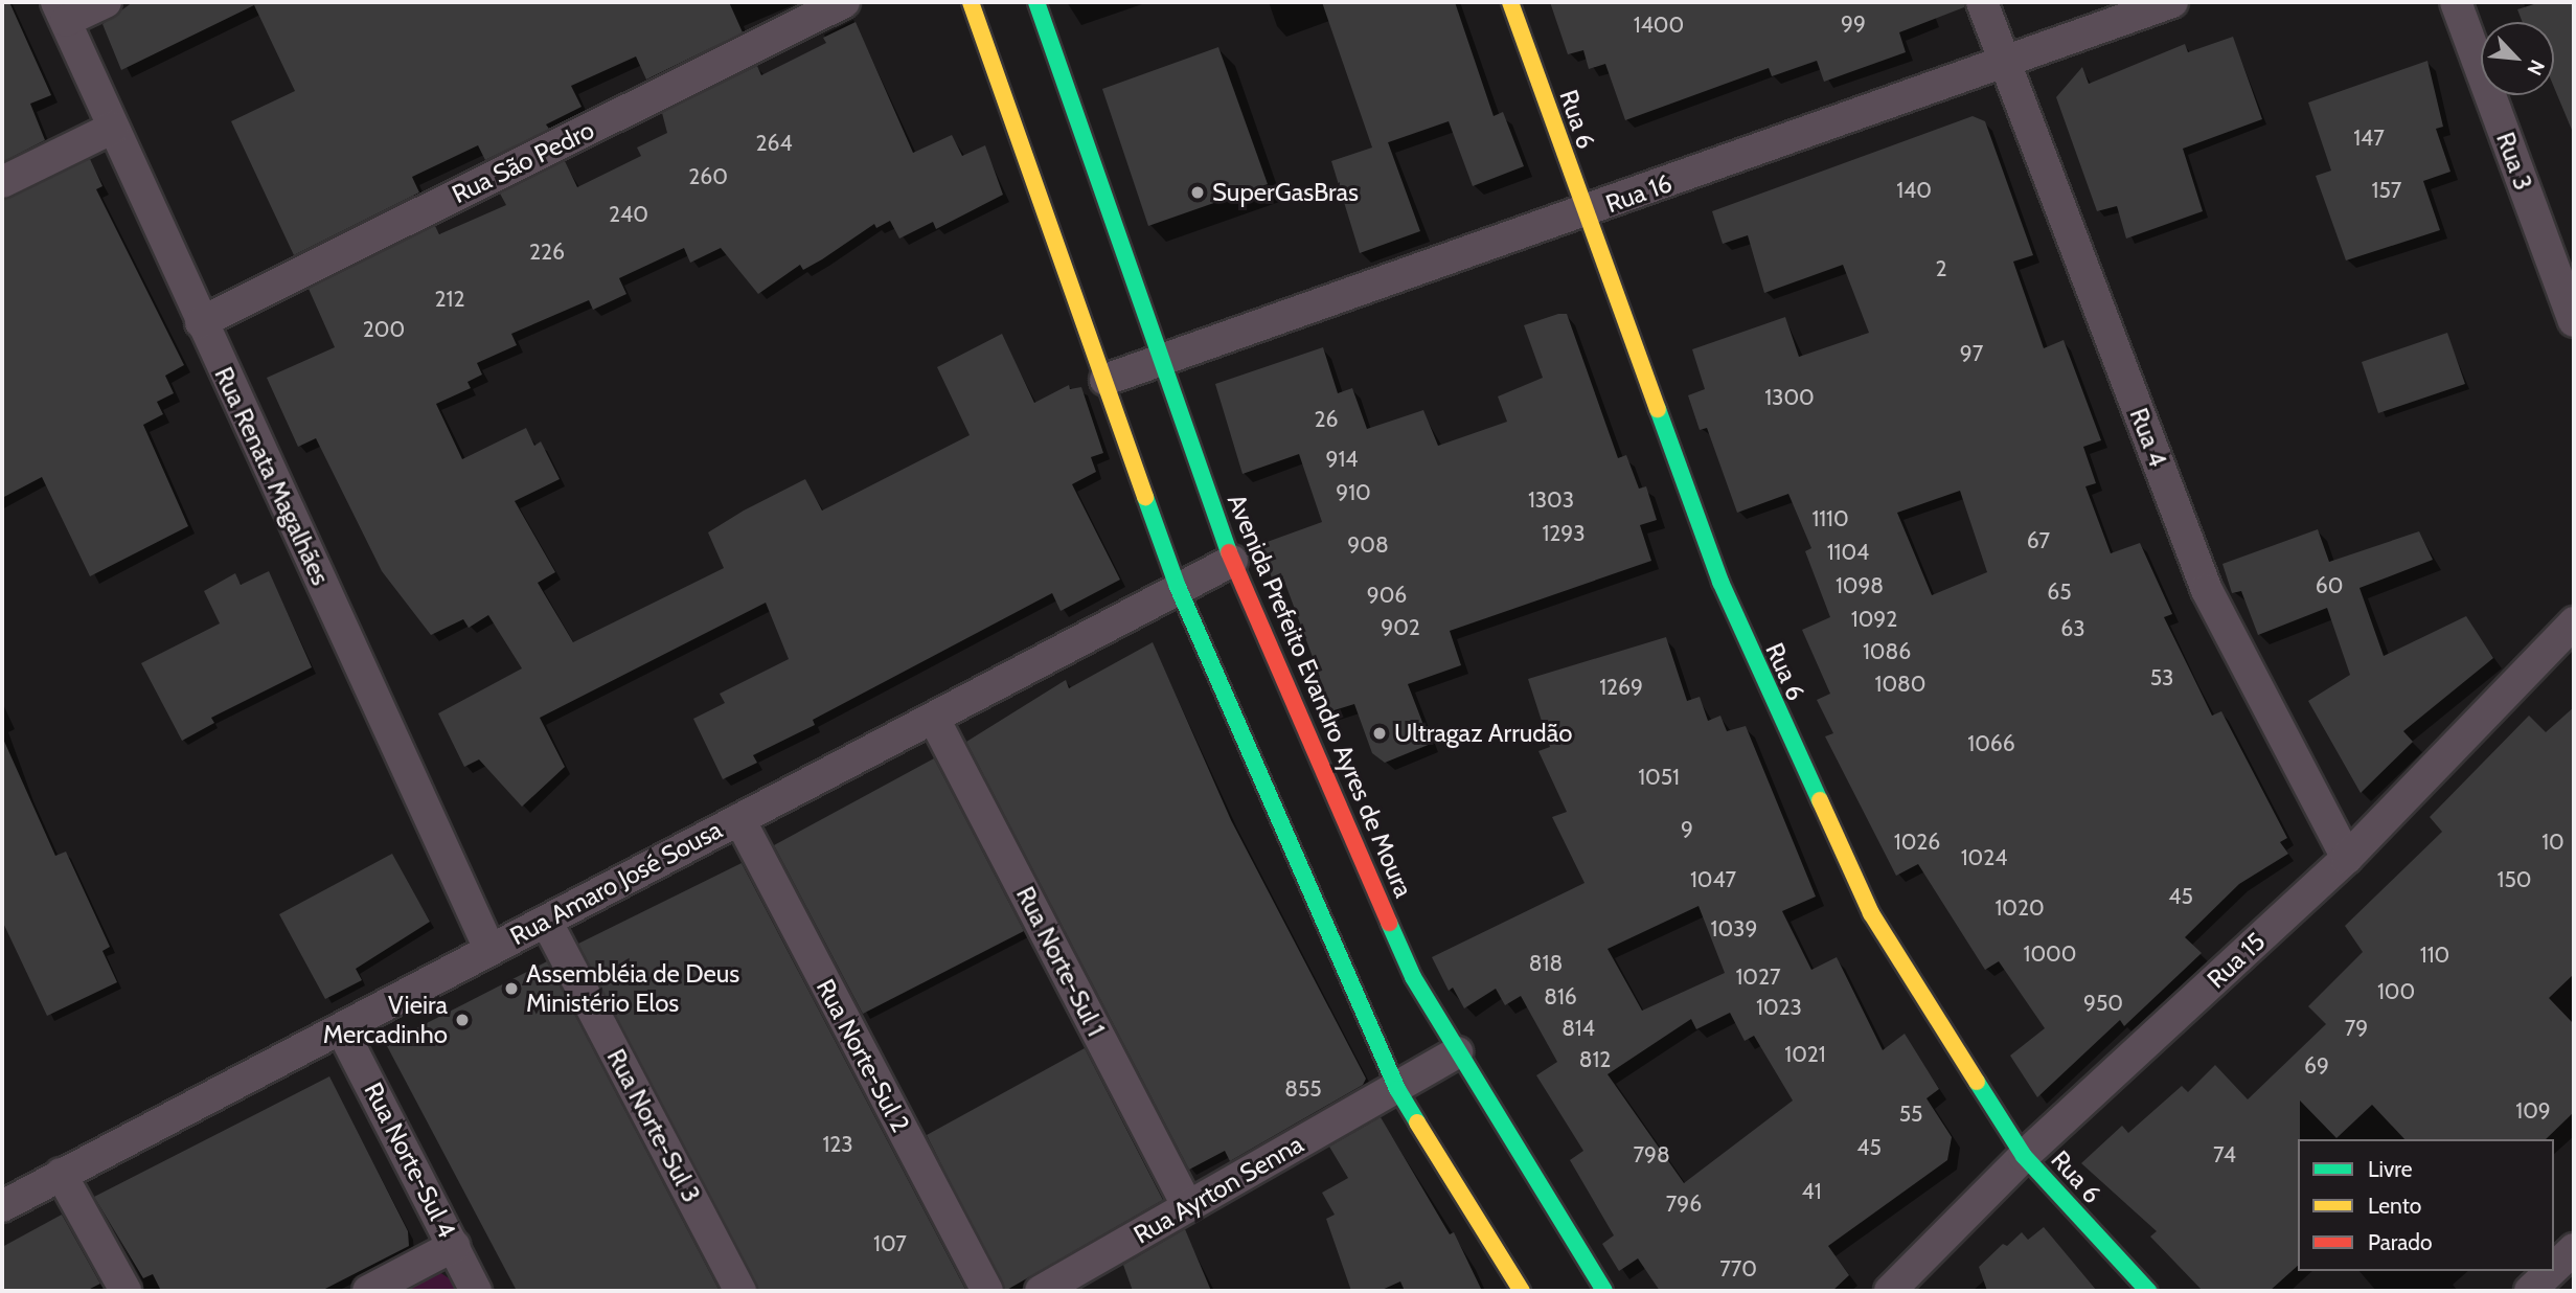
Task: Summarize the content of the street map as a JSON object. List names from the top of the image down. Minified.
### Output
{"streets":{"street":["Rua 6","Rua 3","Rua São Pedro","Rua 16","Rua 4","Rua Renata Magalhães","Avenida Prefeito Evandro Ayres de Moura","Rua Amaro José Sousa","Rua 15","Rua Norte-Sul 1","Rua Norte-Sul 2","Rua Norte-Sul 3","Rua Norte-Sul 4","Rua Ayrton Senna"]},"crossings":[["Rua 6","Rua 16"],["Rua 6","Rua 15"],["Rua São Pedro","Rua Renata Magalhães"],["Rua 16","Rua 4"],["Rua 16","Avenida Prefeito Evandro Ayres de Moura"],["Rua 4","Rua 15"],["Rua Renata Magalhães","Rua Amaro José Sousa"],["Avenida Prefeito Evandro Ayres de Moura","Rua Amaro José Sousa"],["Avenida Prefeito Evandro Ayres de Moura","Rua Ayrton Senna"],["Rua Amaro José Sousa","Rua Norte-Sul 1"],["Rua Amaro José Sousa","Rua Norte-Sul 2"],["Rua Amaro José Sousa","Rua Norte-Sul 3"],["Rua Amaro José Sousa","Rua Norte-Sul 4"],["Rua Norte-Sul 1","Rua Ayrton Senna"]],"places":["SuperGasBras","Ultragaz Arrudão","Assembléia de Deus Ministério Elos","Vieira Mercadinho"],"house_numbers":["99","1400","147","264","260","140","157","240","226","2","212","200","97","1300","26","914","910","1303","1110","1293","67","908","1104","1098","60","65","906","1092","902","63","1086","53","1080","1269","1066","1051","9","1026","10","1024","1047","150","45","1020","1039","1000","110","818","1027","100","816","950","1023","814","79","1021","812","69","855","109","55","123","45","798","74","41","796","107","770"],"legend":["Livre","Lento","Parado"],"north":"bottom right"}
